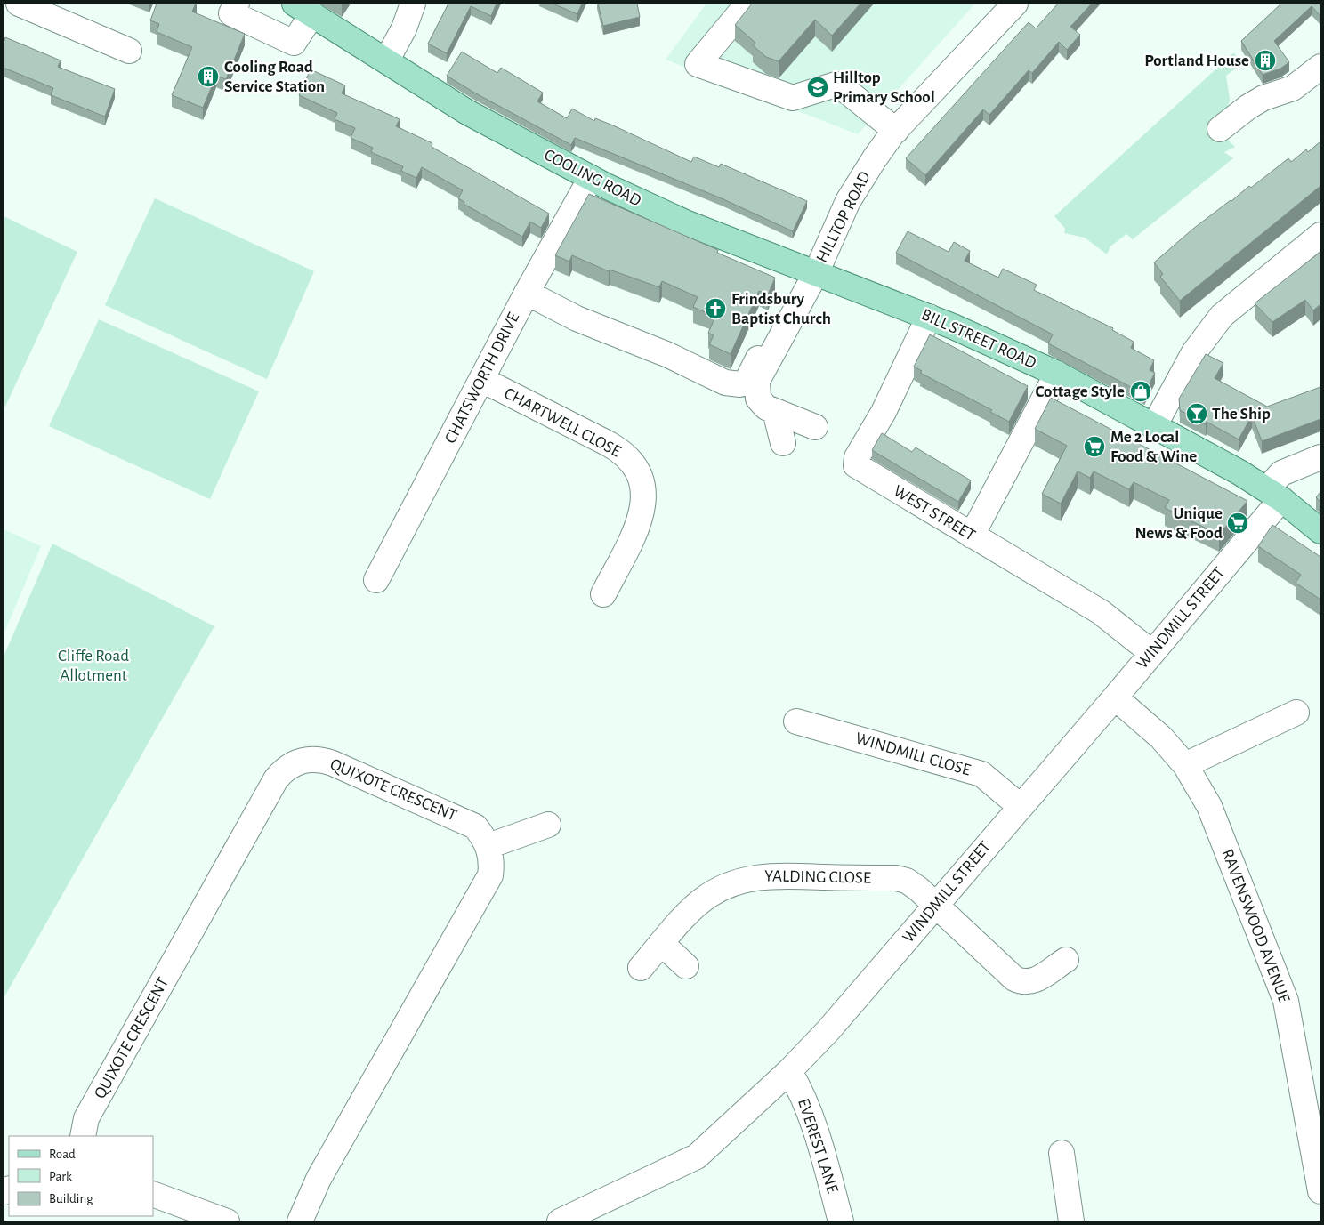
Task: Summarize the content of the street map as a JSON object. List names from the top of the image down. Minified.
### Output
{"streets":{"main road":["COOLING ROAD","BILL STREET ROAD"],"street":["HILLTOP ROAD","CHATSWORTH DRIVE","CHARTWELL CLOSE","WEST STREET","WINDMILL STREET","WINDMILL CLOSE","QUIXOTE CRESCENT","YALDING CLOSE","RAVENSWOOD AVENUE","EVEREST LANE"]},"crossings":[["COOLING ROAD","HILLTOP ROAD"],["COOLING ROAD","BILL STREET ROAD"],["COOLING ROAD","CHATSWORTH DRIVE"],["COOLING ROAD","WEST STREET"],["BILL STREET ROAD","WEST STREET"],["BILL STREET ROAD","WINDMILL STREET"],["CHATSWORTH DRIVE","CHARTWELL CLOSE"],["WEST STREET","WINDMILL STREET"],["WINDMILL STREET","WINDMILL CLOSE"],["WINDMILL STREET","YALDING CLOSE"],["WINDMILL STREET","RAVENSWOOD AVENUE"],["WINDMILL STREET","EVEREST LANE"]],"parks":["Cliffe Road Allotment"],"places":{"building":["Portland House","Cooling Road Service Station"],"school or university":["Hilltop Primary School"],"church":["Frindsbury Baptist Church"],"shop":["Cottage Style"],"bar":["The Ship"],"supermarket":["Me 2 Local Food & Wine","Unique News & Food"]},"legend":["Road","Park","Building"]}
